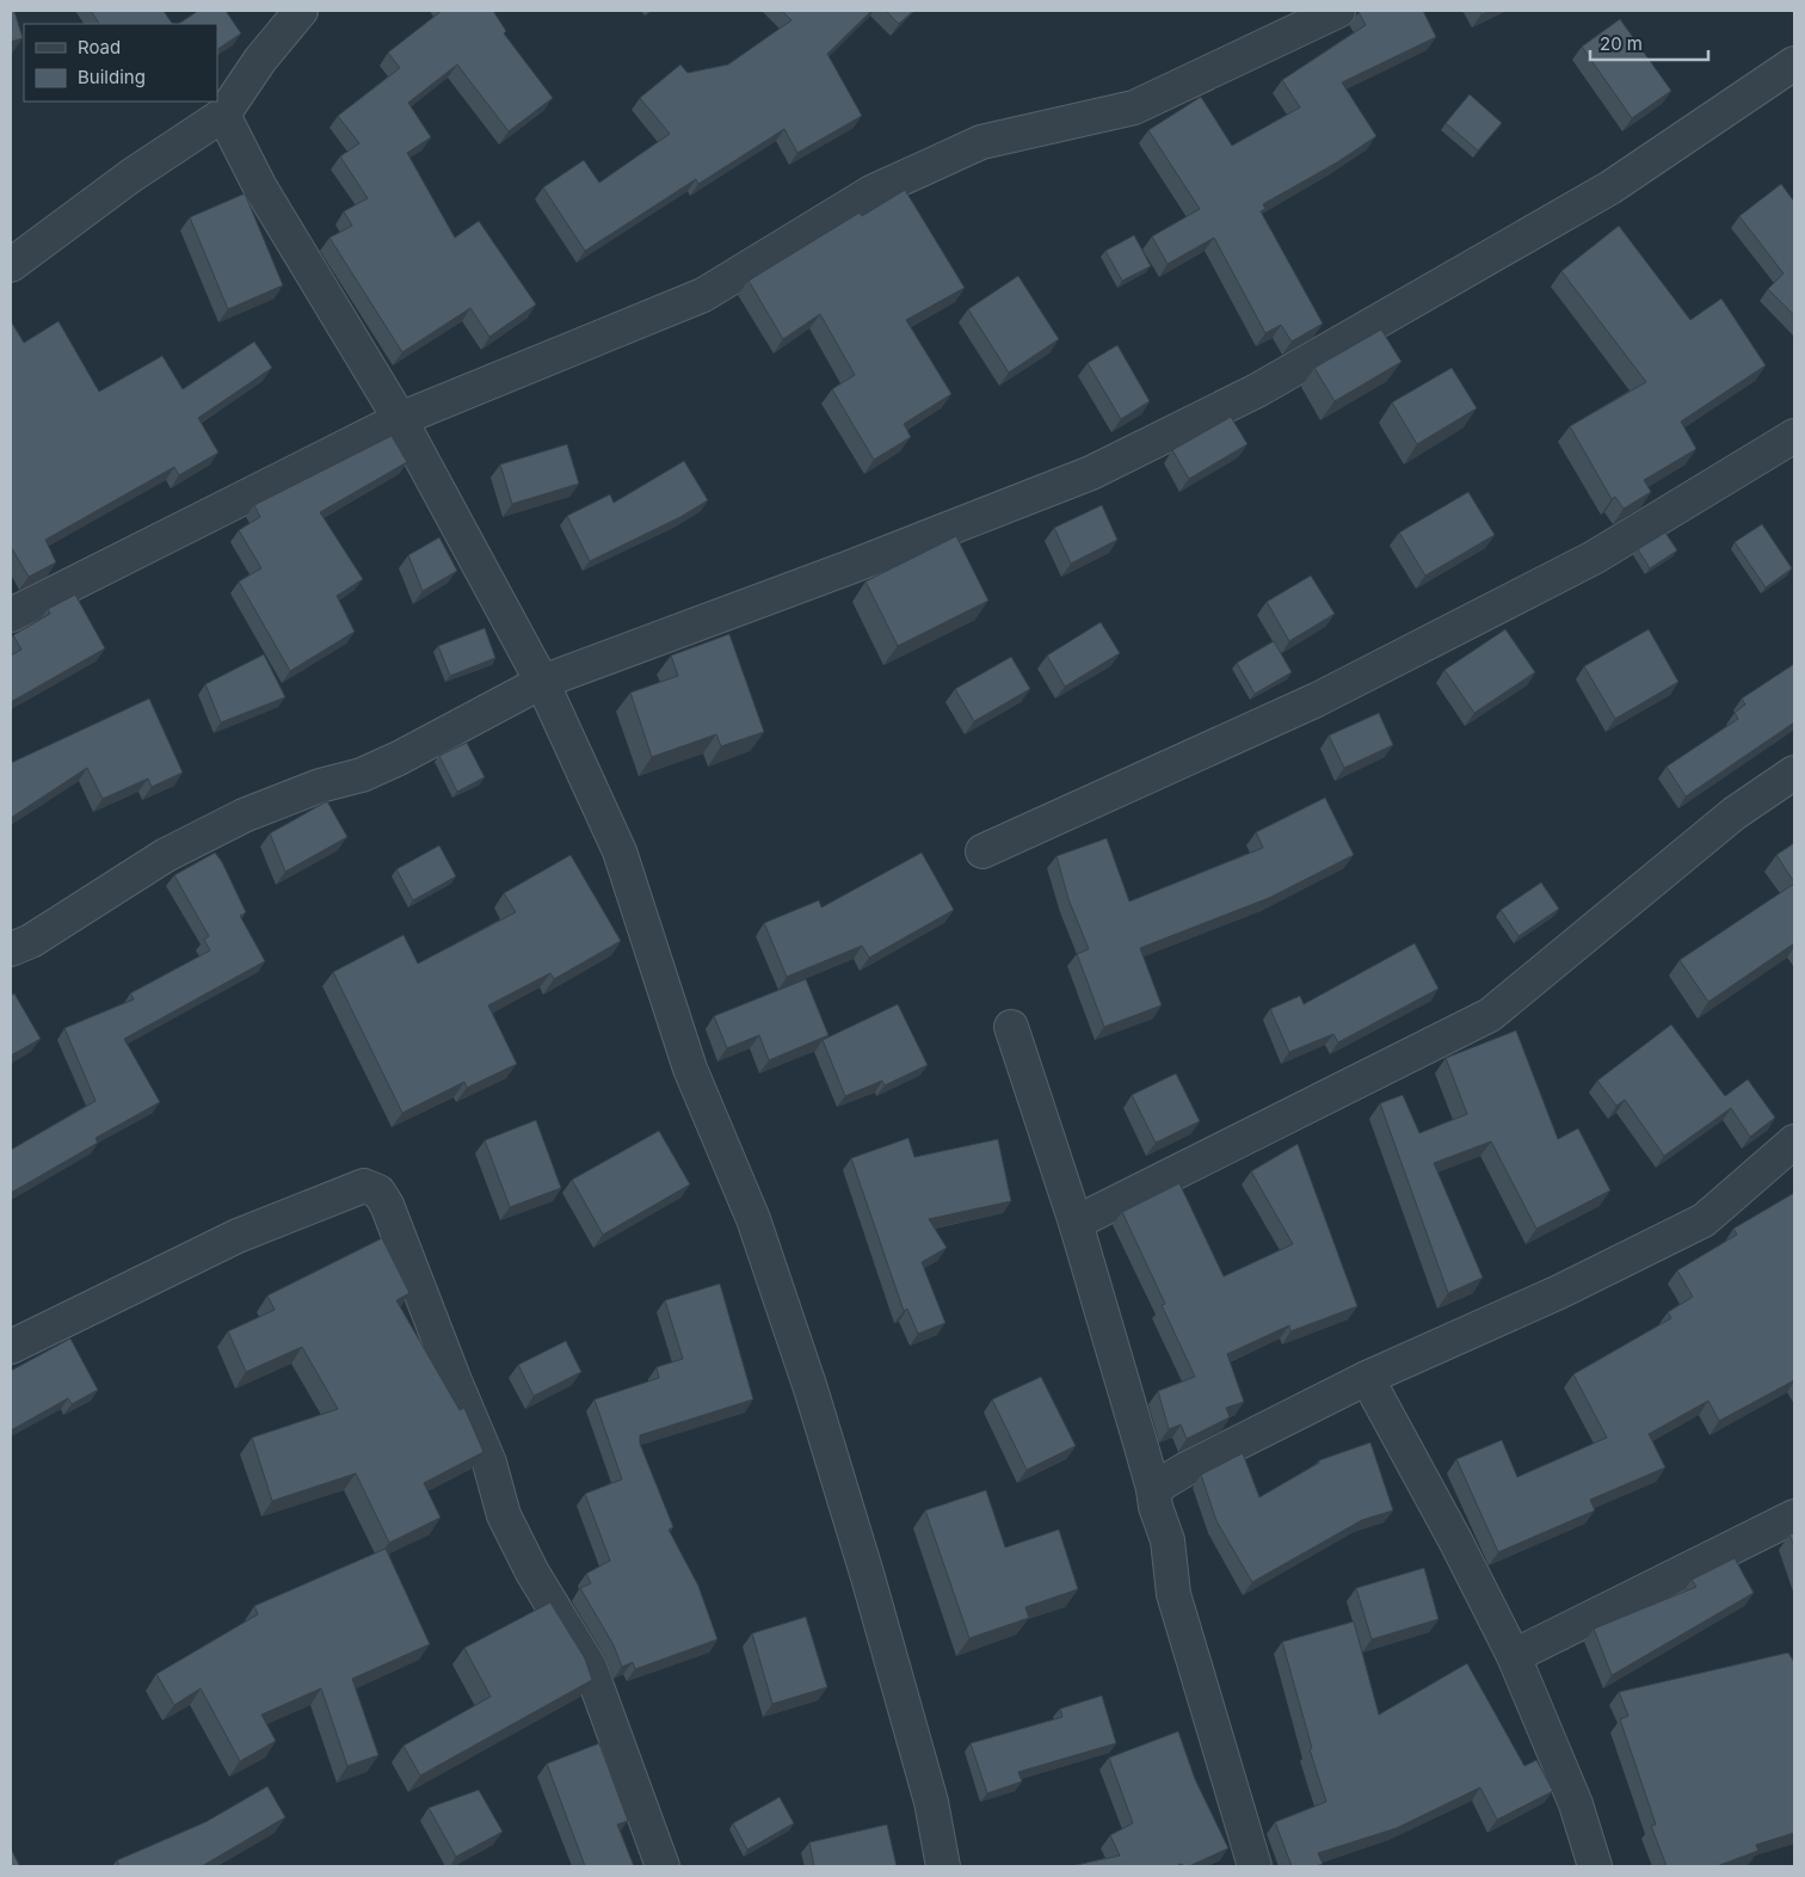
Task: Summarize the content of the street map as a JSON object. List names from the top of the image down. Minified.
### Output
{"legend":["Road","Building"],"scale_bar":"20 m"}
